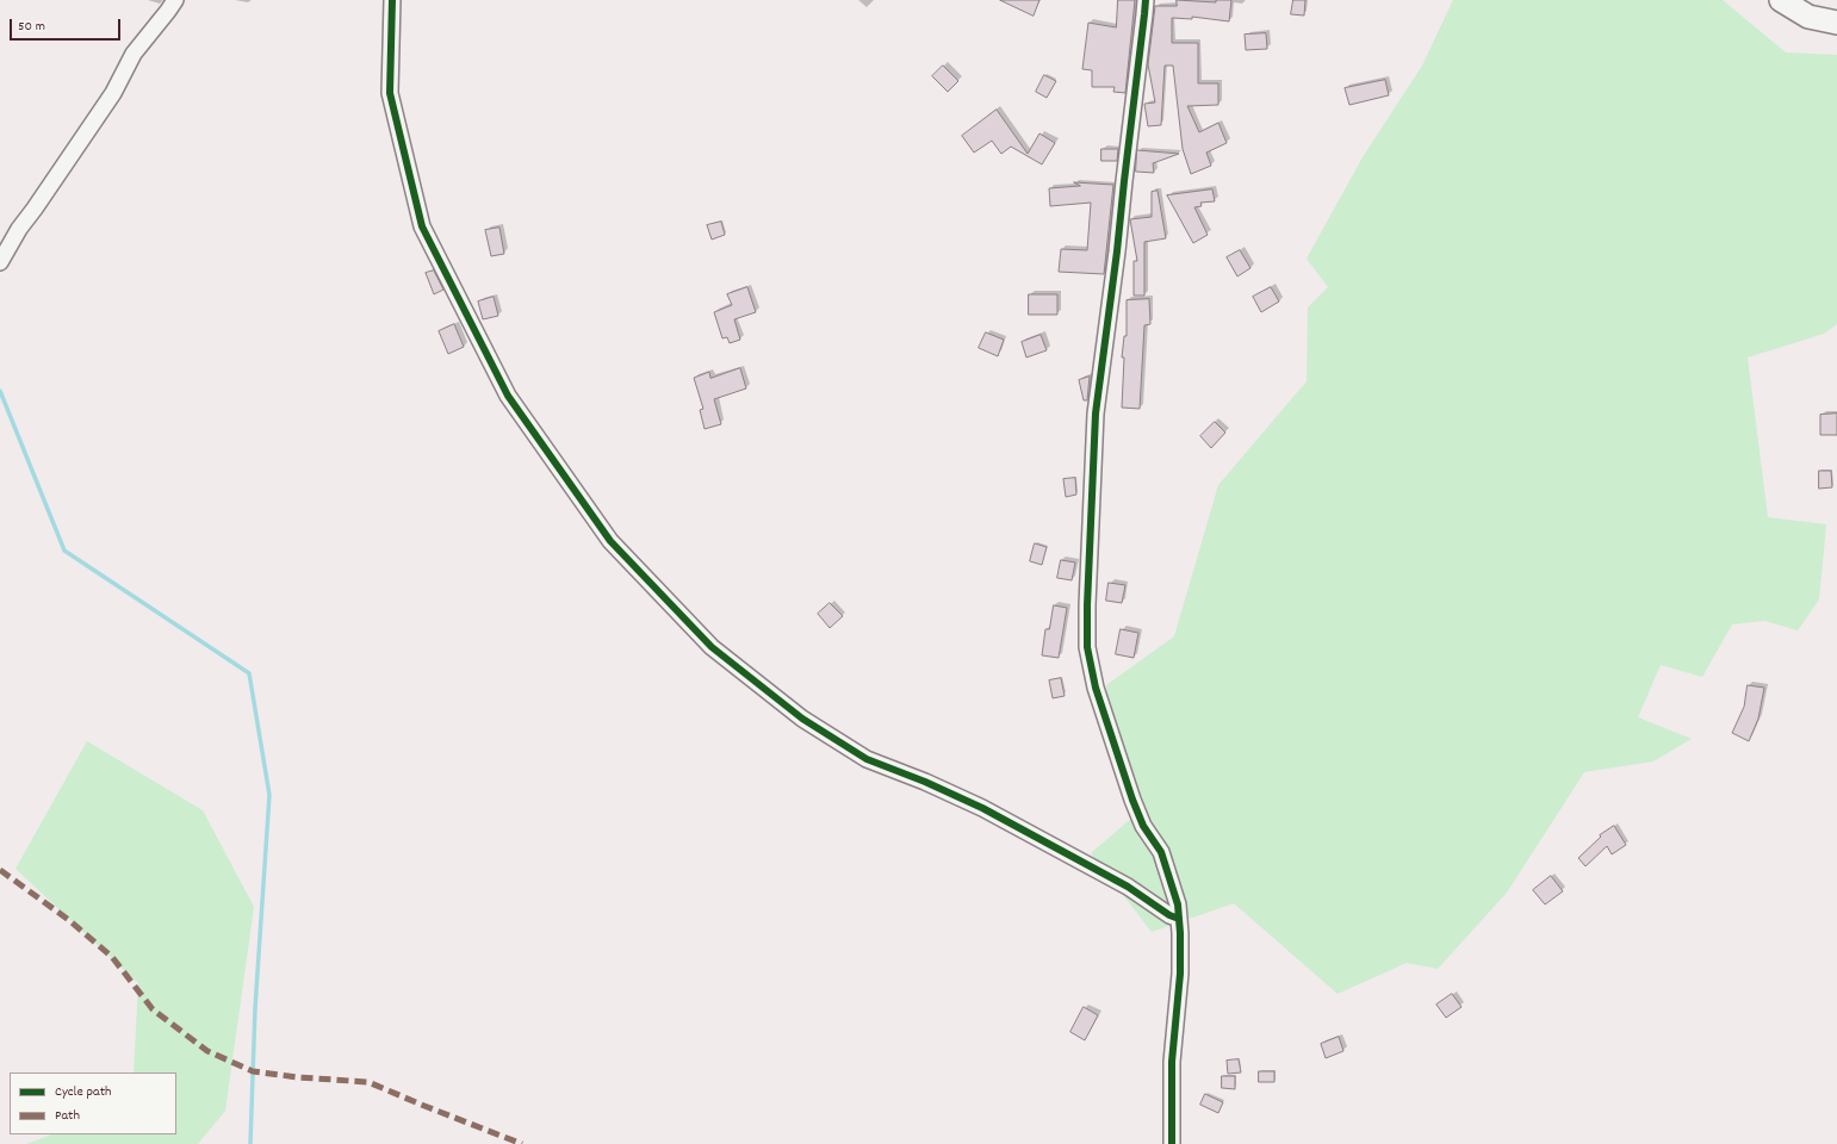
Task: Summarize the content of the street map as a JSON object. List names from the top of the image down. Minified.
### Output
{"legend":["Cycle path","Path"],"scale_bar":"50 m"}
